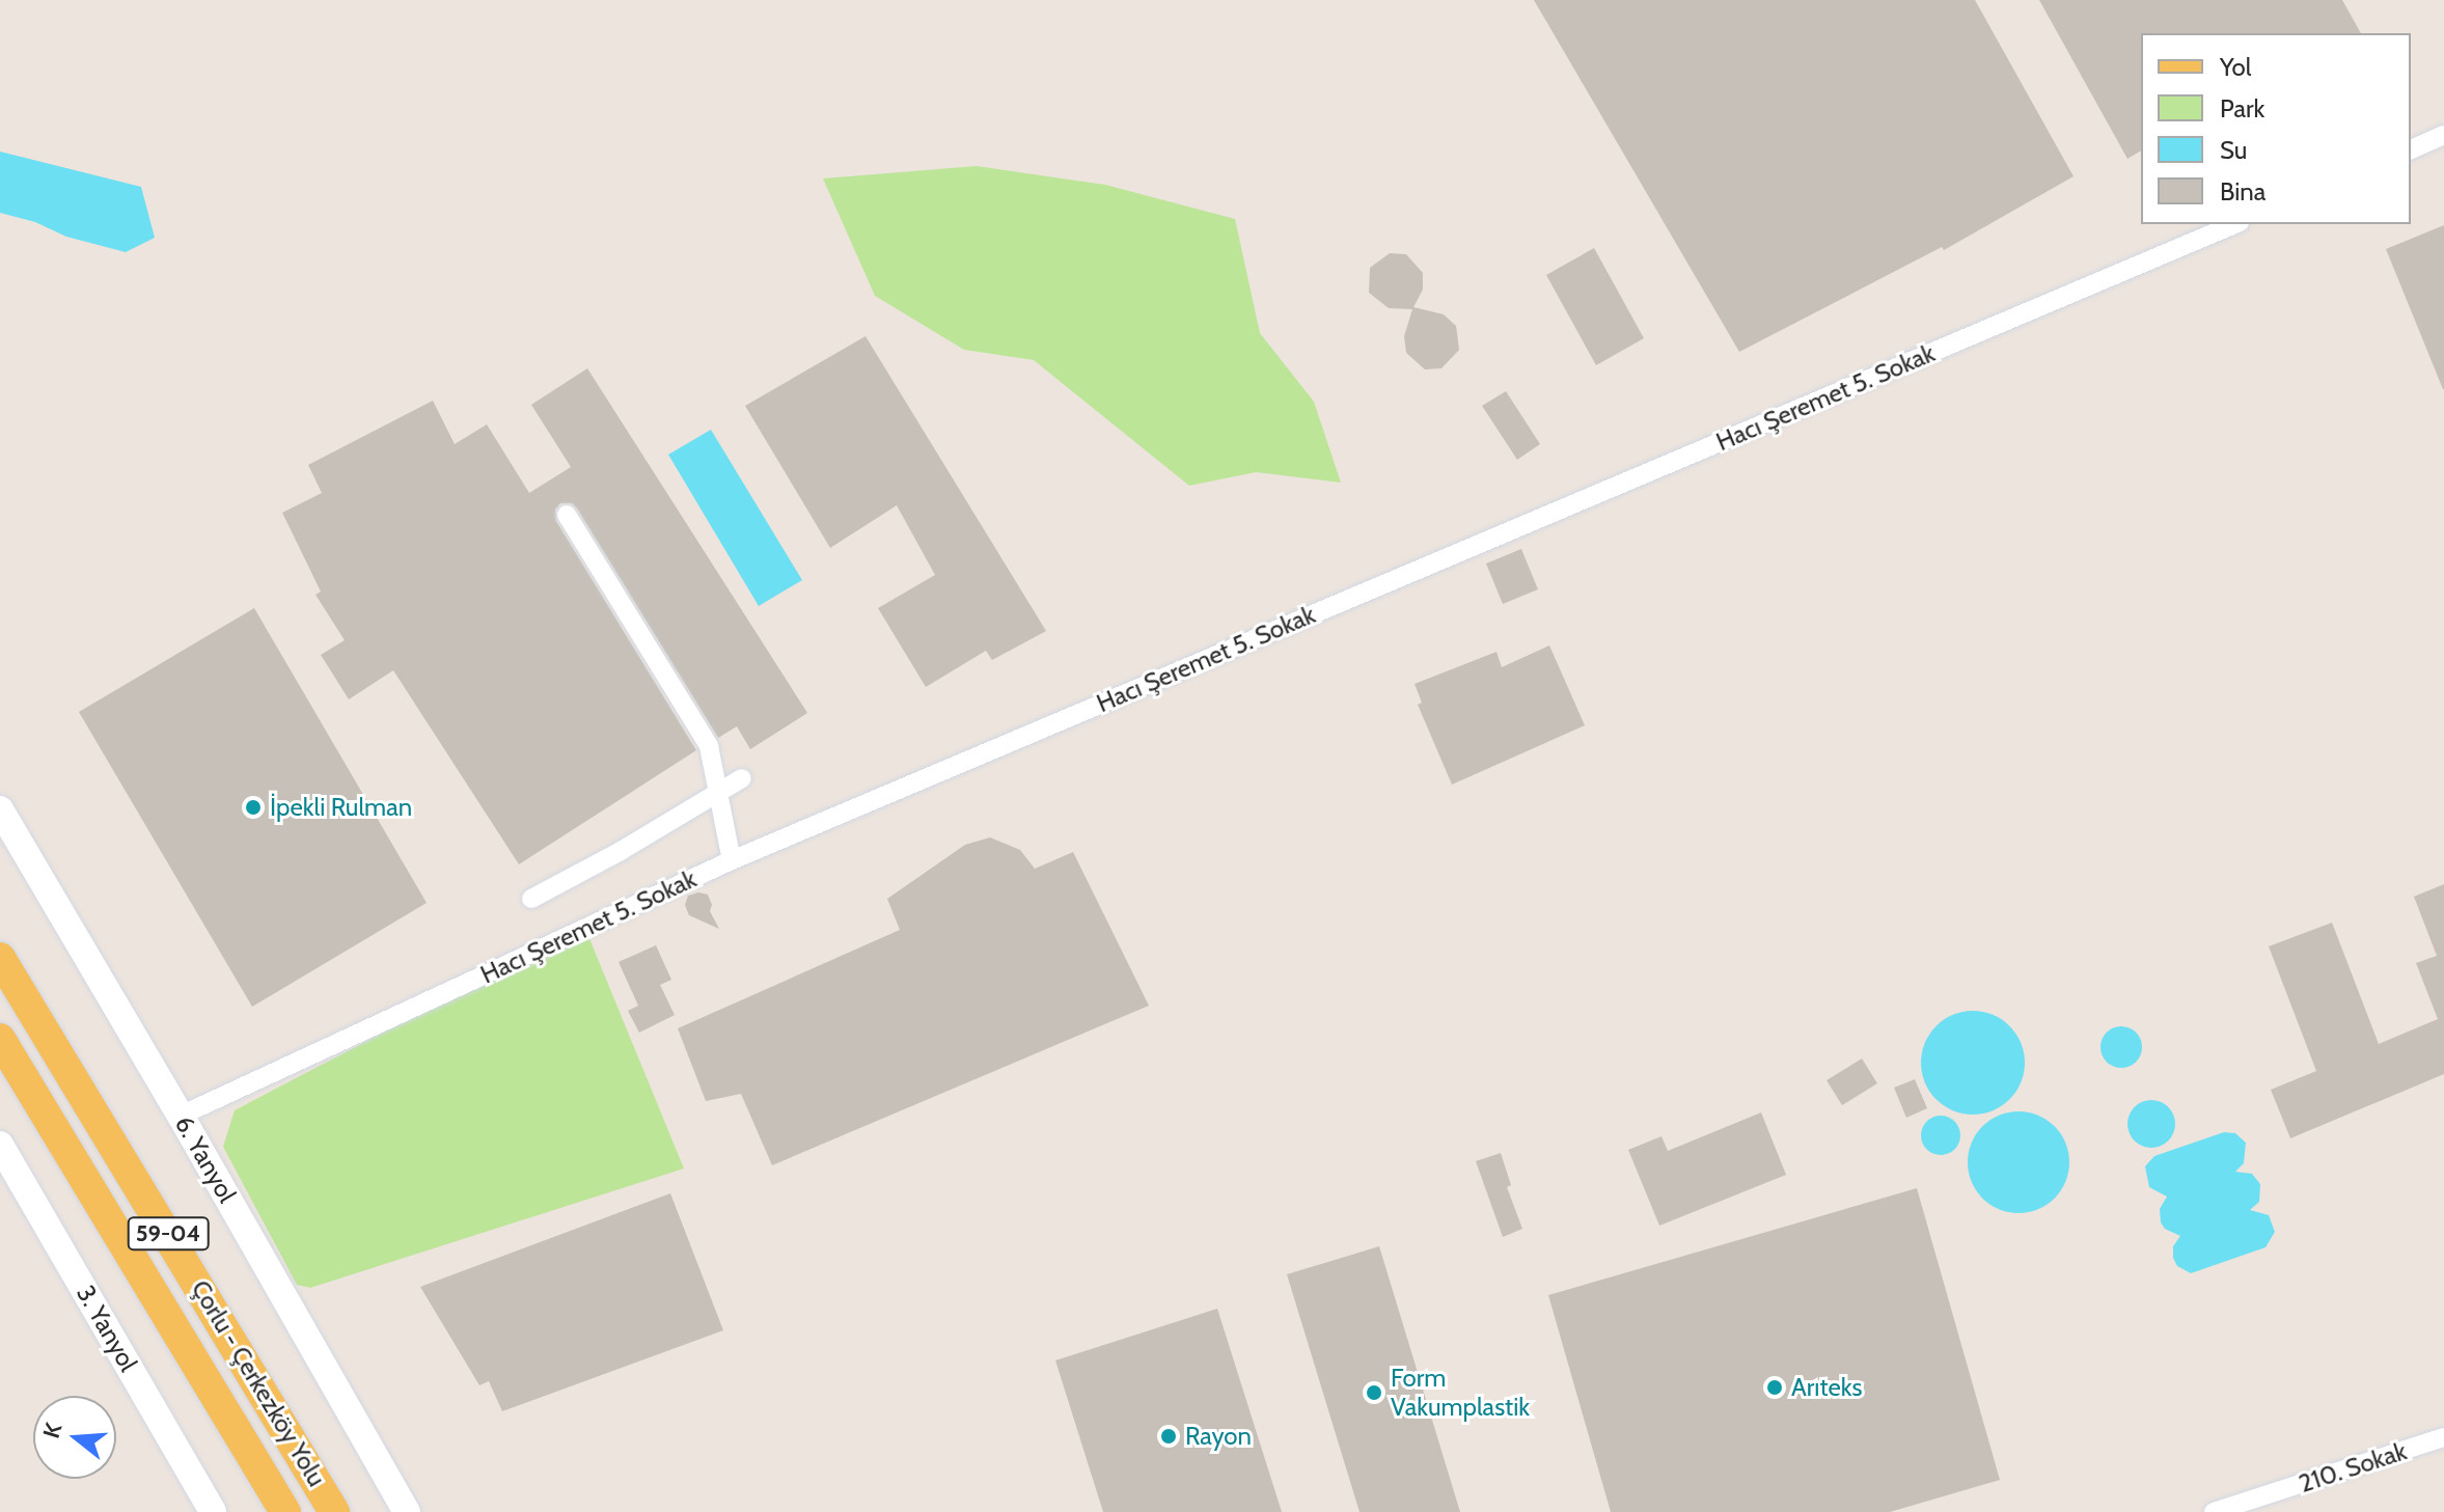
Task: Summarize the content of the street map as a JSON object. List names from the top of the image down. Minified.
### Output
{"streets":{"main road":["6. Yanyol","59-04","3. Yanyol","Çorlu - Çerkezköy Yolu"],"street":["Hacı Şeremet 5. Sokak","210. Sokak"]},"crossings":[["Hacı Şeremet 5. Sokak","6. Yanyol"]],"places":["İpekli Rulman","Arıteks","Form Vakumplastik","Rayon"],"legend":["Yol","Park","Su","Bina"],"north":"left"}
